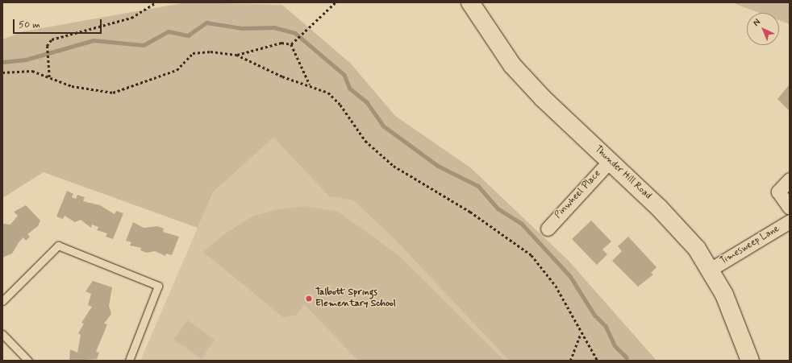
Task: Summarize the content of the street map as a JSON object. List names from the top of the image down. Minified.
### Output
{"streets":{"street":["Thunder Hill Road","Pinwheel Place","Timesweep Lane"]},"crossings":[["Thunder Hill Road","Pinwheel Place"],["Thunder Hill Road","Timesweep Lane"]],"places":["Talbott Springs Elementary School"],"scale_bar":"50 m","north":"top left"}
